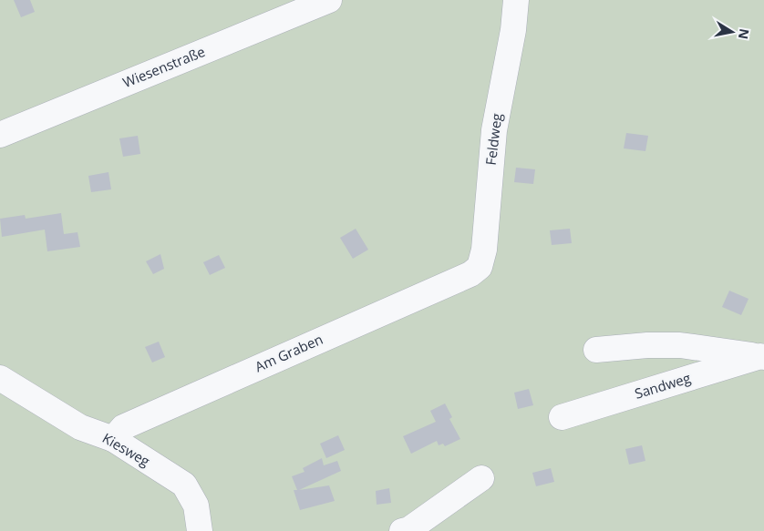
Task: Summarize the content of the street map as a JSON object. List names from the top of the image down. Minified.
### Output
{"streets":{"lane":["Wiesenstraße","Feldweg","Am Graben","Sandweg","Kiesweg"]},"crossings":[["Feldweg","Am Graben"],["Am Graben","Kiesweg"]],"north":"right"}
